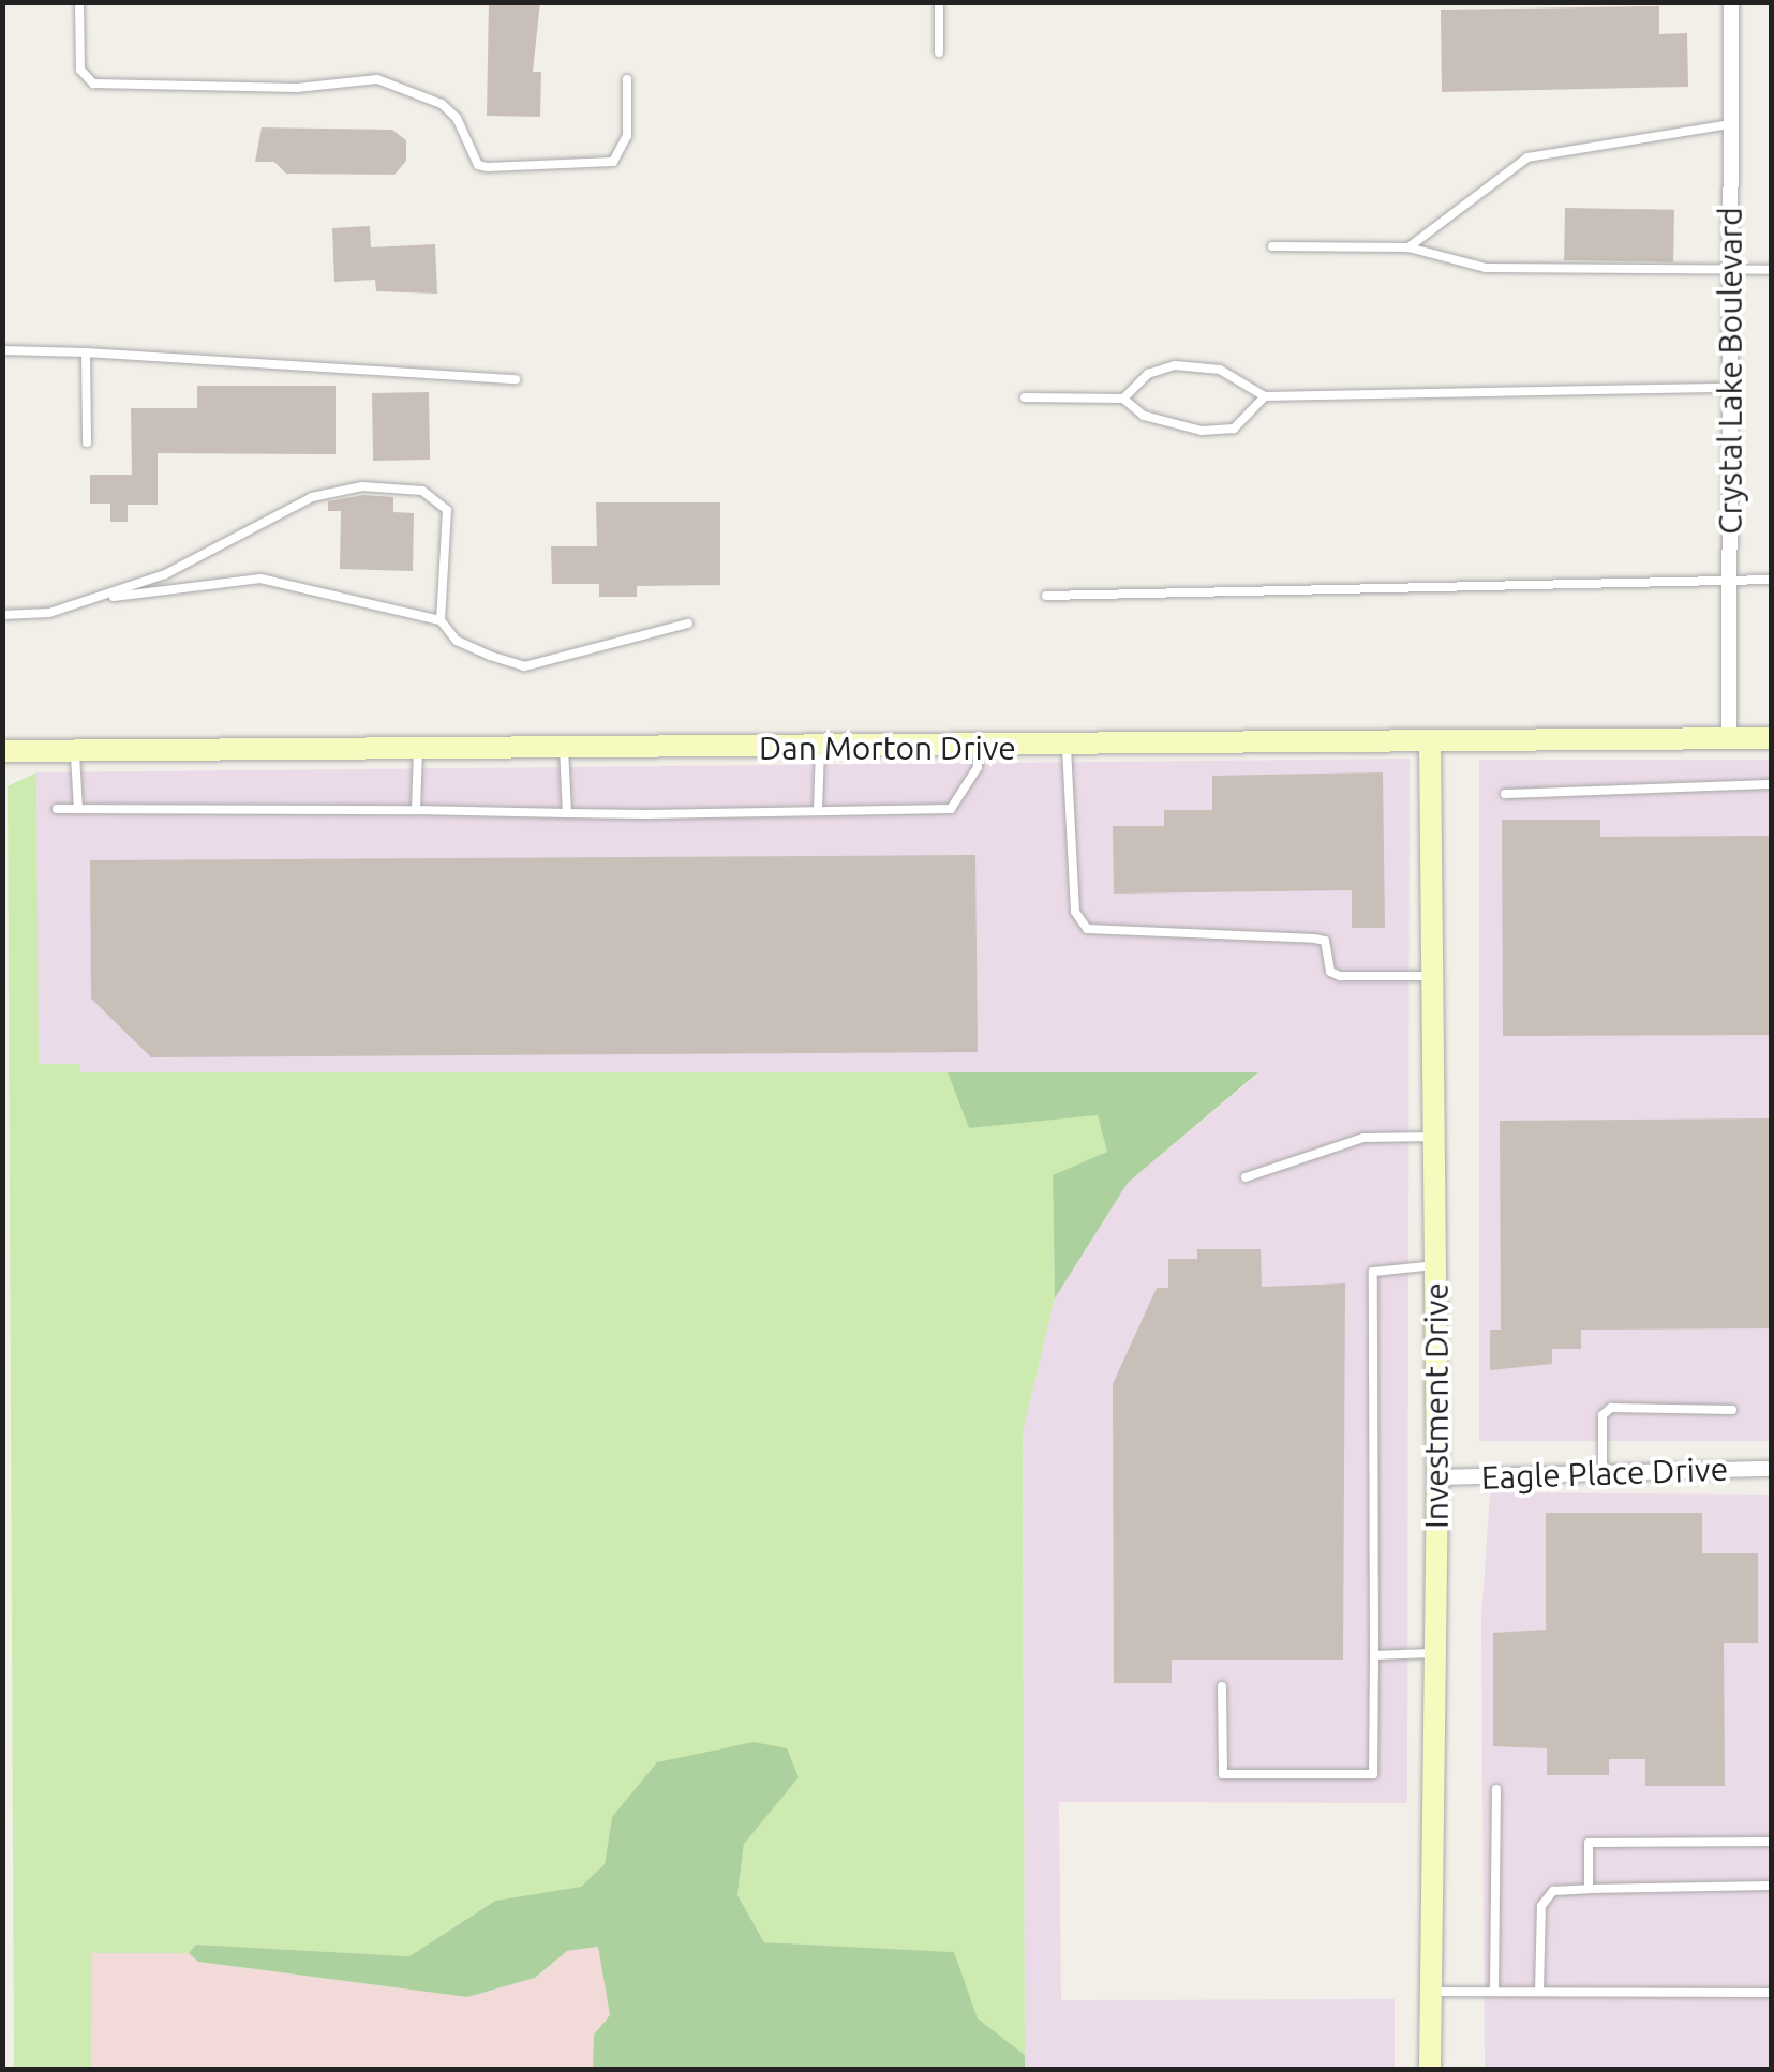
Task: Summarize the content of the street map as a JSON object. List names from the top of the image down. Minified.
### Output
{"streets":{"street":["Crystal Lake Boulevard","Dan Morton Drive","Investment Drive","Eagle Place Drive"]},"crossings":[["Crystal Lake Boulevard","Dan Morton Drive"],["Dan Morton Drive","Investment Drive"],["Investment Drive","Eagle Place Drive"]]}
